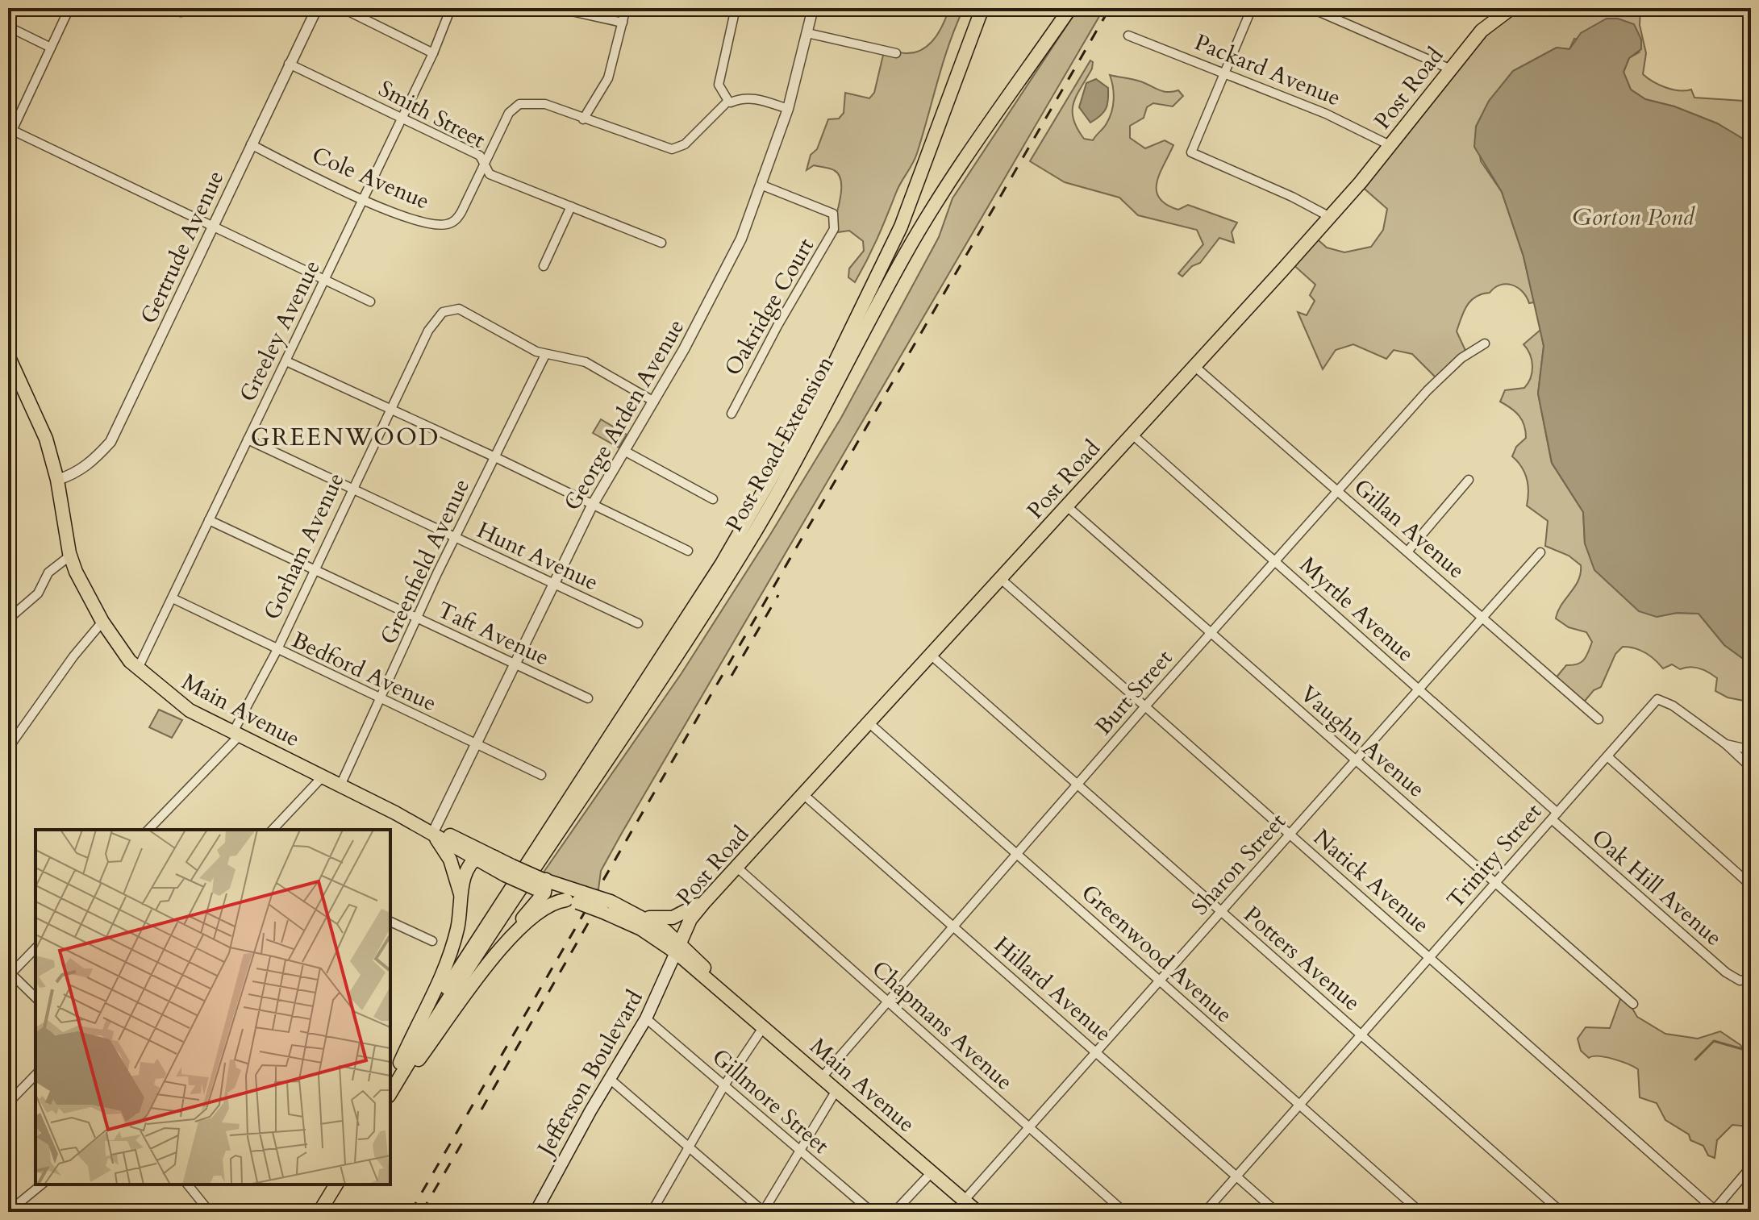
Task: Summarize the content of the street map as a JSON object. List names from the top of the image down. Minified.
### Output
{"streets":{"main road":["Post Road","Post Road Extension","Main Avenue","Jefferson Boulevard"],"street":["Packard Avenue","Smith Street","Cole Avenue","Gertrude Avenue","Oakridge Court","Greeley Avenue","George Arden Avenue","Gillan Avenue","Gorham Avenue","Hunt Avenue","Greenfield Avenue","Myrtle Avenue","Taft Avenue","Bedford Avenue","Burt Street","Vaughn Avenue","Trinity Street","Sharon Street","Natick Avenue","Oak Hill Avenue","Greenwood Avenue","Potters Avenue","Hillard Avenue","Chapmans Avenue","Gillmore Street"]},"crossings":[["Packard Avenue","Post Road"],["Post Road","Gillan Avenue"],["Post Road","Myrtle Avenue"],["Post Road","Main Avenue"],["Post Road","Vaughn Avenue"],["Post Road","Natick Avenue"],["Post Road","Greenwood Avenue"],["Post Road","Potters Avenue"],["Post Road","Hillard Avenue"],["Post Road","Chapmans Avenue"],["Post Road","Jefferson Boulevard"],["Smith Street","Cole Avenue"],["Smith Street","Gertrude Avenue"],["Smith Street","Greeley Avenue"],["Cole Avenue","Gertrude Avenue"],["Cole Avenue","Greeley Avenue"],["Gertrude Avenue","Main Avenue"],["Oakridge Court","George Arden Avenue"],["Greeley Avenue","Hunt Avenue"],["Greeley Avenue","Taft Avenue"],["Greeley Avenue","Bedford Avenue"],["Greeley Avenue","Main Avenue"],["George Arden Avenue","Gorham Avenue"],["George Arden Avenue","Hunt Avenue"],["George Arden Avenue","Taft Avenue"],["George Arden Avenue","Bedford Avenue"],["George Arden Avenue","Main Avenue"],["Gillan Avenue","Burt Street"],["Gillan Avenue","Sharon Street"],["Gorham Avenue","Hunt Avenue"],["Gorham Avenue","Greenfield Avenue"],["Gorham Avenue","Taft Avenue"],["Gorham Avenue","Bedford Avenue"],["Gorham Avenue","Main Avenue"],["Hunt Avenue","Greenfield Avenue"],["Greenfield Avenue","Taft Avenue"],["Greenfield Avenue","Bedford Avenue"],["Greenfield Avenue","Main Avenue"],["Myrtle Avenue","Burt Street"],["Myrtle Avenue","Trinity Street"],["Myrtle Avenue","Sharon Street"],["Myrtle Avenue","Oak Hill Avenue"],["Burt Street","Main Avenue"],["Burt Street","Vaughn Avenue"],["Burt Street","Natick Avenue"],["Burt Street","Greenwood Avenue"],["Burt Street","Potters Avenue"],["Burt Street","Hillard Avenue"],["Burt Street","Chapmans Avenue"],["Main Avenue","Sharon Street"],["Main Avenue","Jefferson Boulevard"],["Vaughn Avenue","Trinity Street"],["Vaughn Avenue","Sharon Street"],["Trinity Street","Natick Avenue"],["Trinity Street","Oak Hill Avenue"],["Trinity Street","Greenwood Avenue"],["Trinity Street","Potters Avenue"],["Trinity Street","Hillard Avenue"],["Sharon Street","Natick Avenue"],["Sharon Street","Greenwood Avenue"],["Sharon Street","Potters Avenue"],["Sharon Street","Hillard Avenue"],["Sharon Street","Chapmans Avenue"],["Jefferson Boulevard","Gillmore Street"]],"districts":["GREENWOOD"],"water":["Gorton Pond"]}
